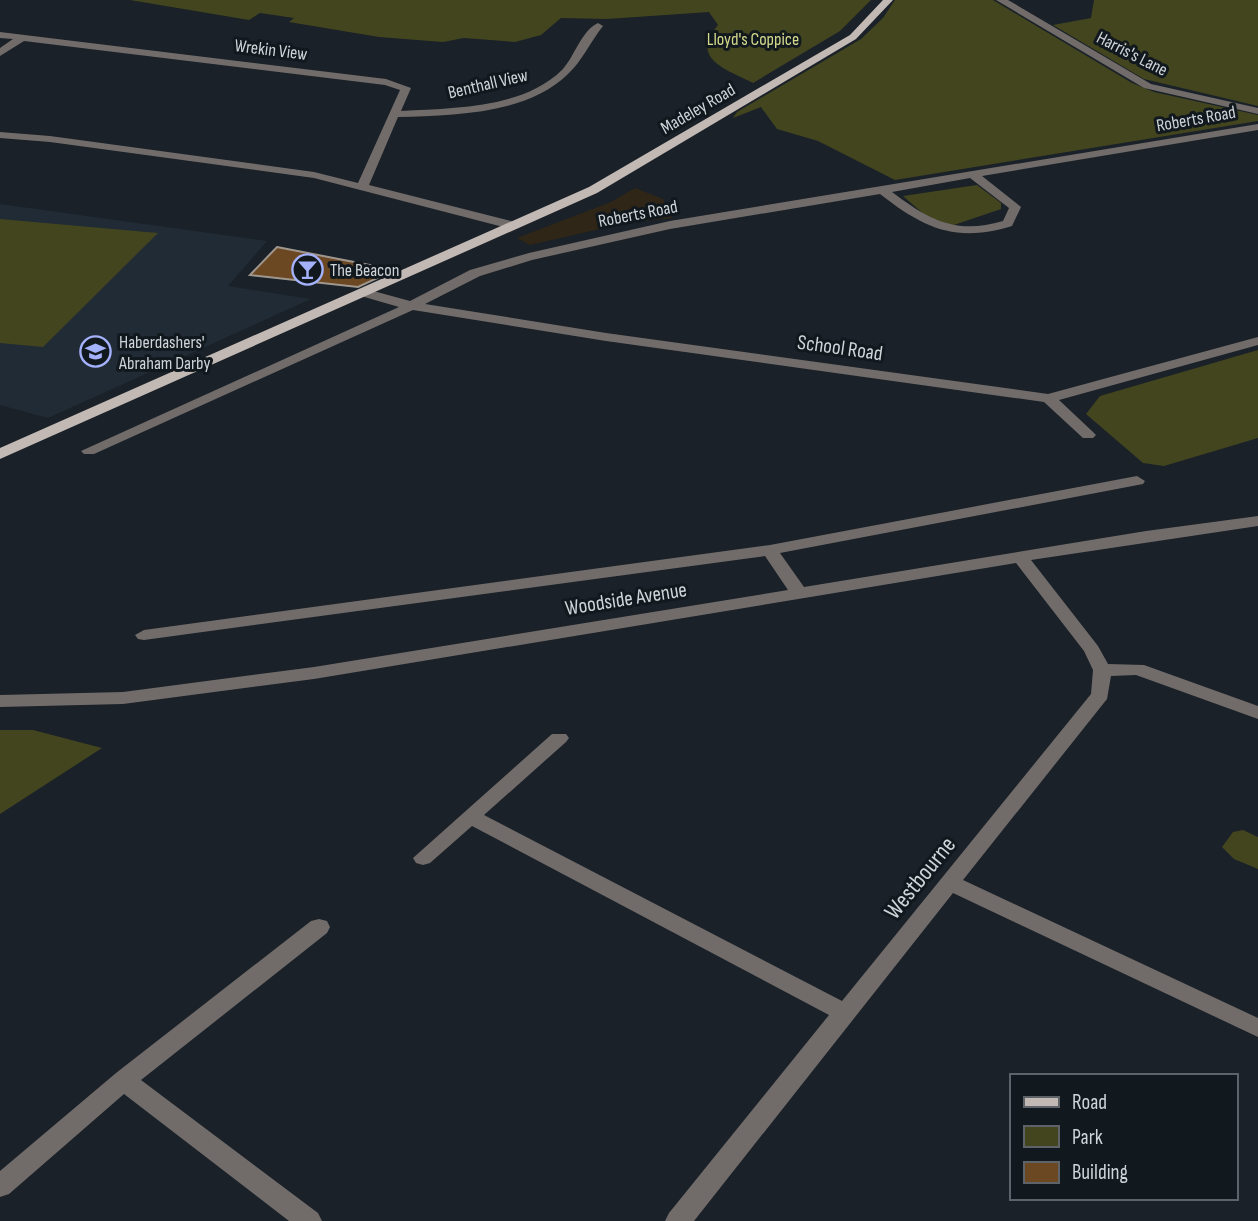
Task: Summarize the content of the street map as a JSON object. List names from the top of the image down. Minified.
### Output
{"streets":{"main road":["Madeley Road"],"street":["Wrekin View","Harris's Lane","Benthall View","Roberts Road","School Road","Woodside Avenue","Westbourne"]},"crossings":[["Wrekin View","Benthall View"],["Madeley Road","School Road"],["Roberts Road","School Road"]],"parks":["Lloyd's Coppice"],"places":{"bar":["The Beacon"],"school or university":["Haberdashers' Abraham Darby"]},"legend":["Road","Park","Building"]}
